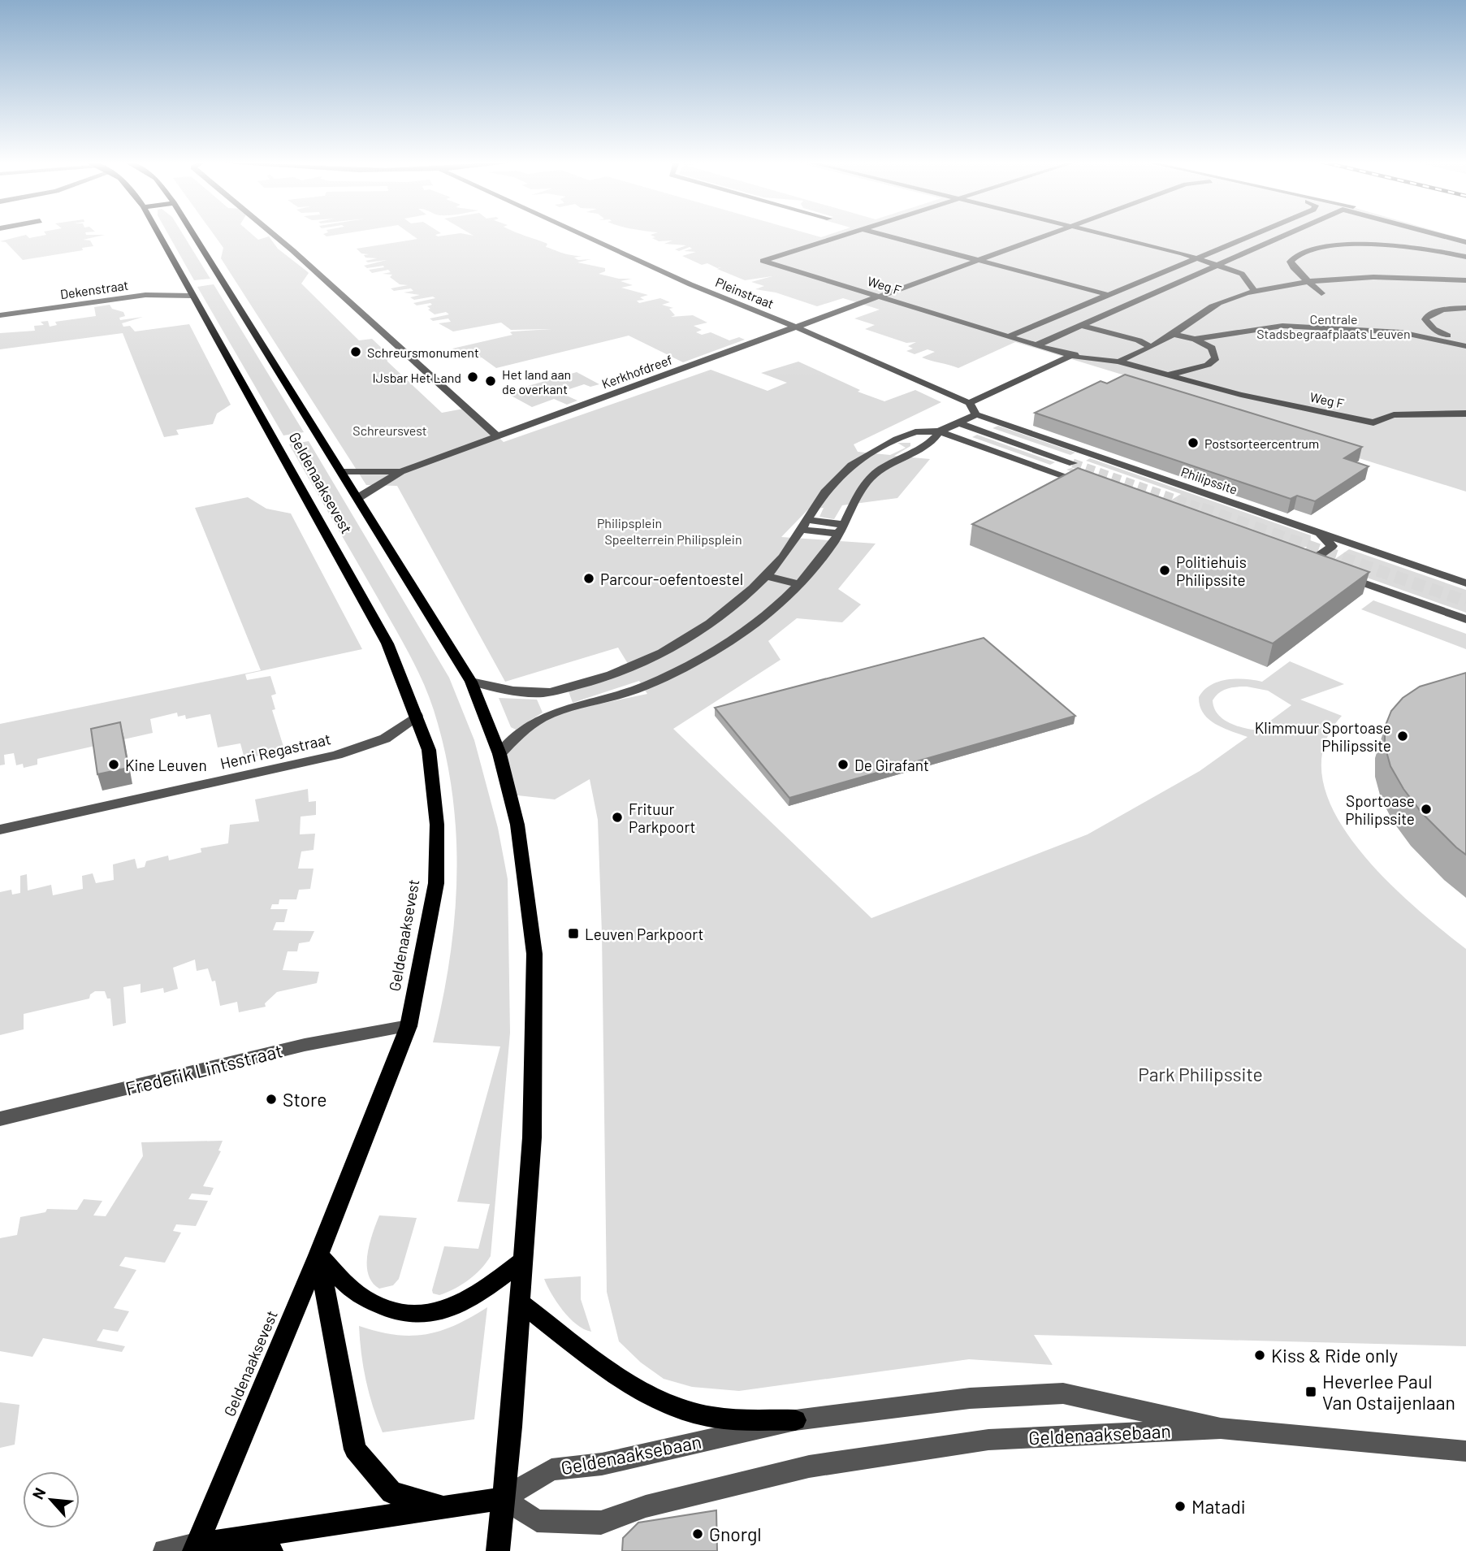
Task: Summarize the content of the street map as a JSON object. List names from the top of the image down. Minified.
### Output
{"streets":{"main road":["Geldenaaksevest"],"street":["Weg F","Dekenstraat","Pleinstraat","Kerkhofdreef","Philipssite","Henri Regastraat","Frederik Lintsstraat","Geldenaaksebaan"]},"crossings":[["Weg F","Kerkhofdreef"],["Dekenstraat","Geldenaaksevest"],["Pleinstraat","Kerkhofdreef"],["Kerkhofdreef","Geldenaaksevest"],["Geldenaaksevest","Henri Regastraat"],["Geldenaaksevest","Frederik Lintsstraat"],["Geldenaaksevest","Geldenaaksebaan"]],"parks":["Centrale Stadsbegraafplaats Leuven","Schreursvest","Philipsplein","Speelterrein Philipsplein","Park Philipssite"],"places":{"other":["Schreursmonument","IJsbar Het Land","Het land aan de overkant","Postsorteercentrum","Politiehuis Philipssite","Parcour-oefentoestel","Klimmuur Sportoase Philipssite","Kine Leuven","De Girafant","Sportoase Philipssite","Frituur Parkpoort","Store","Kiss & Ride only","Matadi","Gnorgl"],"transit":["Leuven Parkpoort","Heverlee Paul Van Ostaijenlaan"]},"north":"top left"}
